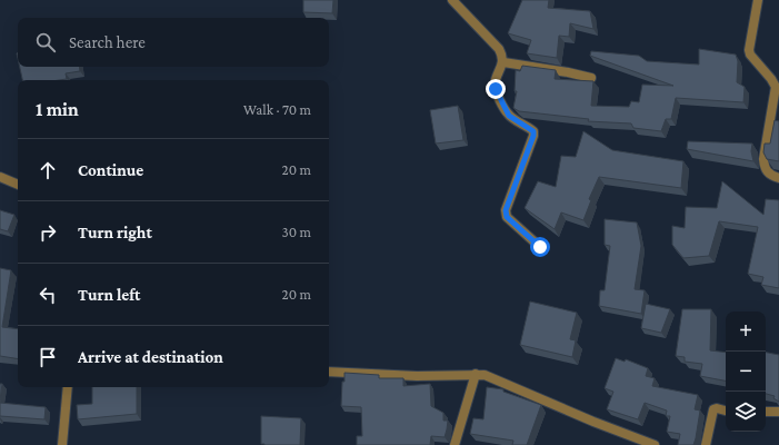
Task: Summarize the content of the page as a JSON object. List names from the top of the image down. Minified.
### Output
{"page":{"search":"Search here","heading":["1 min","Walk · 70 m"],"list":[["Continue","20 m"],["Turn right","30 m"],["Turn left","20 m"],"Arrive at destination"],"map_buttons":["+","−"]}}
